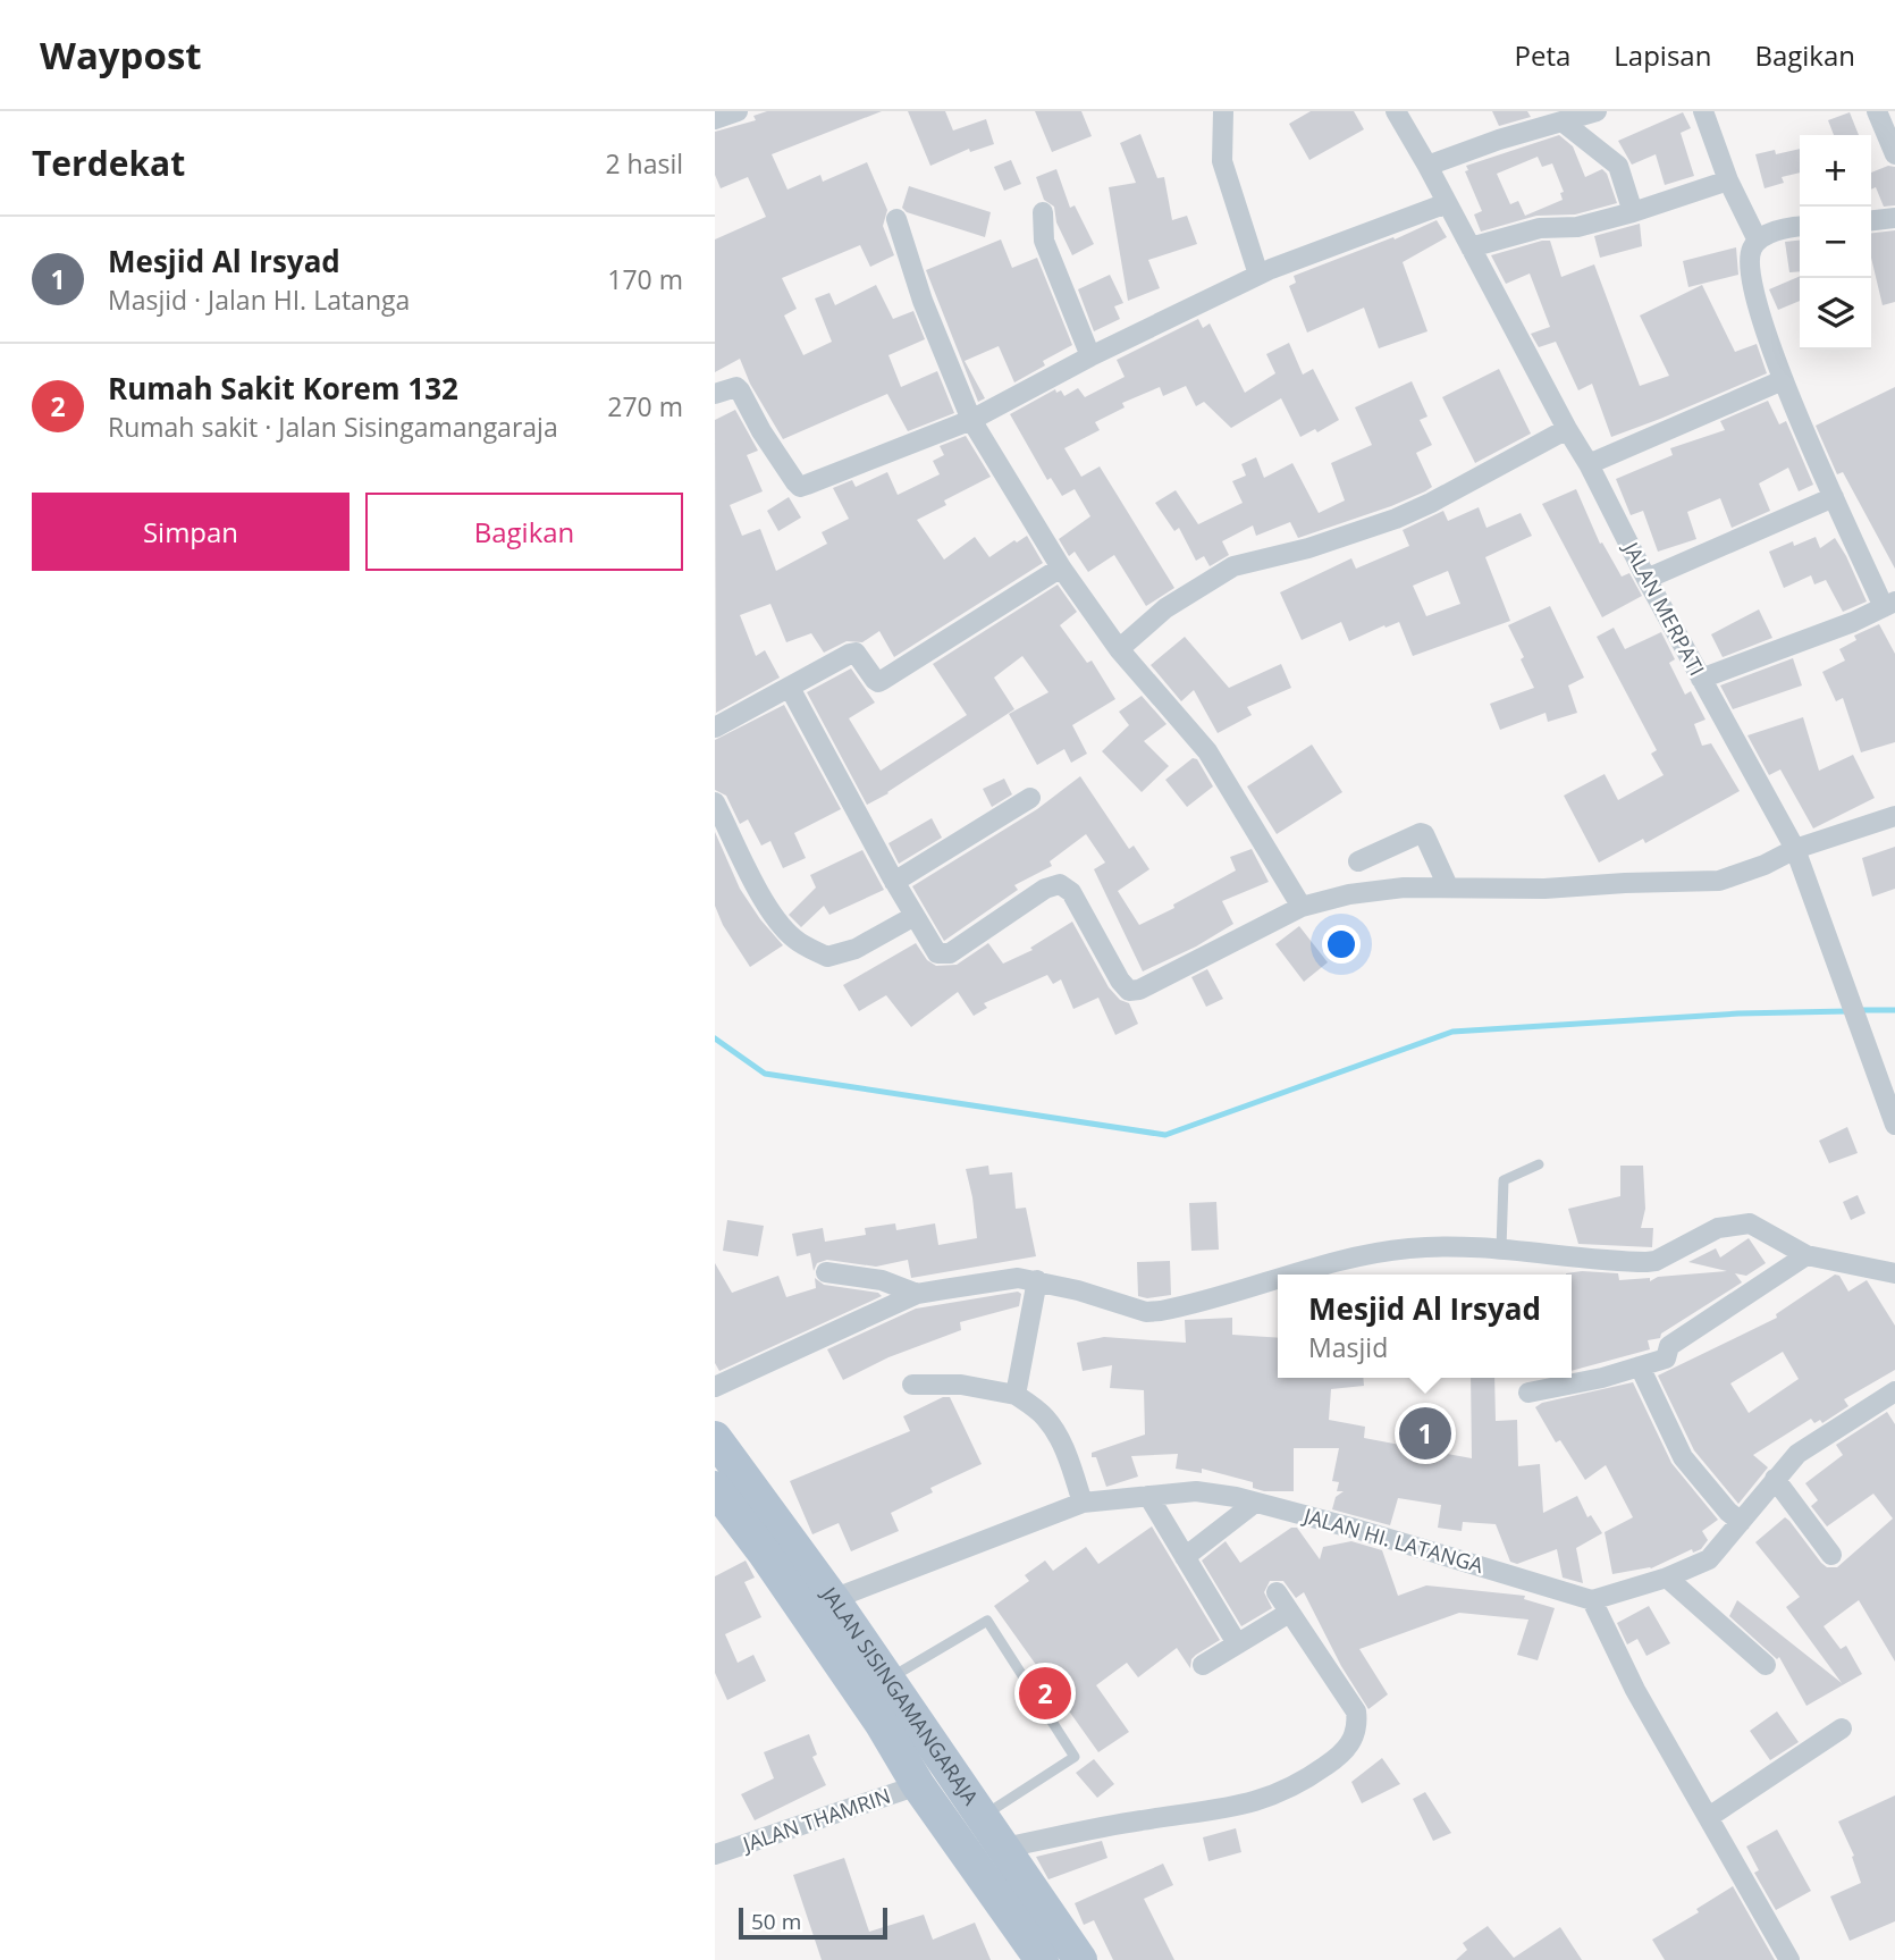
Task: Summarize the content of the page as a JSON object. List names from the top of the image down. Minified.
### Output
{"streets":{"main road":["JALAN SISINGAMANGARAJA"],"street":["JALAN MERPATI","JALAN HI. LATANGA","JALAN THAMRIN"]},"crossings":[["JALAN HI. LATANGA","JALAN SISINGAMANGARAJA"],["JALAN SISINGAMANGARAJA","JALAN THAMRIN"]],"scale_bar":"50 m","page":{"header":"Waypost","nav":["Peta","Lapisan","Bagikan"],"heading":["Terdekat","2 hasil"],"map_buttons":["+","−"],"list":[{"mark":"1","name":"Mesjid Al Irsyad","note":"Masjid · Jalan HI. Latanga","value":"170 m"},{"mark":"2","name":"Rumah Sakit Korem 132","note":"Rumah sakit · Jalan Sisingamangaraja","value":"270 m"}],"buttons":["Simpan","Bagikan"],"popup":["Mesjid Al Irsyad","Masjid"],"pins":["1","2"],"scale":"50 m"}}
